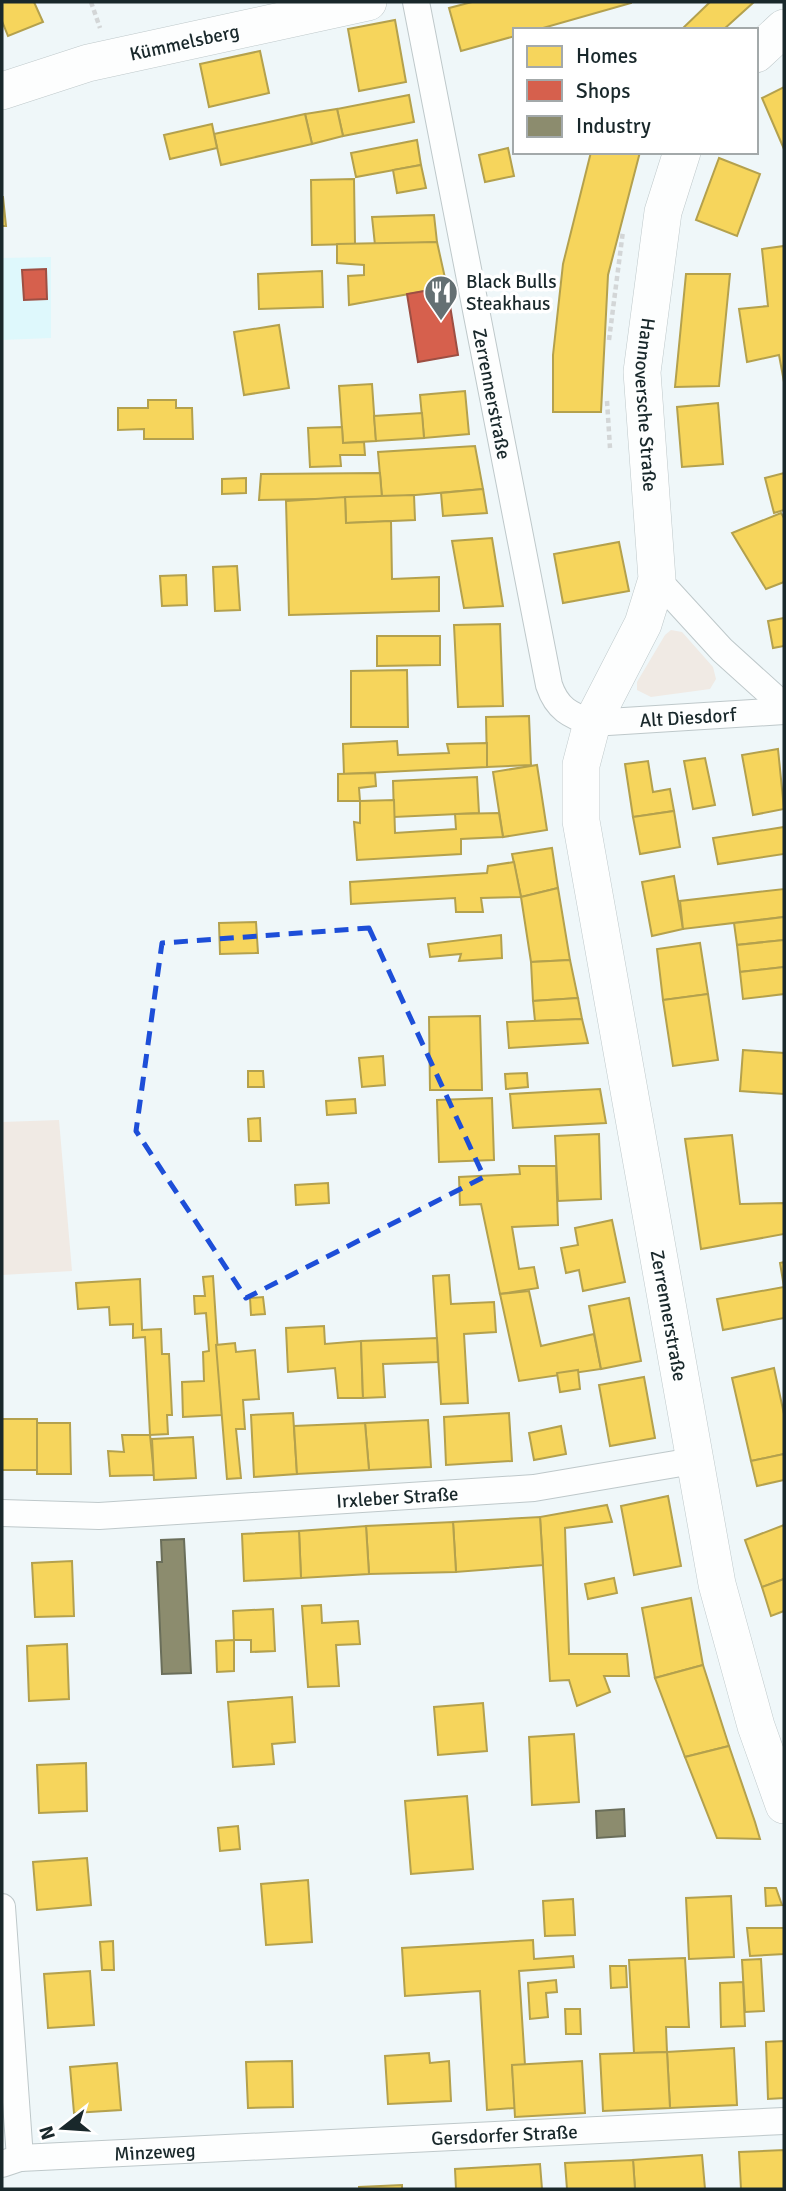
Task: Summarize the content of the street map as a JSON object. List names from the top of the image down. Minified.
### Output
{"streets":{"main road":["Kümmelsberg","Zerrennerstraße","Hannoversche Straße"],"street":["Alt Diesdorf","Irxleber Straße","Gersdorfer Straße","Minzeweg"]},"crossings":[["Zerrennerstraße","Hannoversche Straße"],["Zerrennerstraße","Alt Diesdorf"],["Zerrennerstraße","Irxleber Straße"],["Hannoversche Straße","Alt Diesdorf"],["Gersdorfer Straße","Minzeweg"]],"places":{"restaurant":["Black Bulls Steakhaus"]},"legend":["Homes","Shops","Industry"],"north":"left"}
